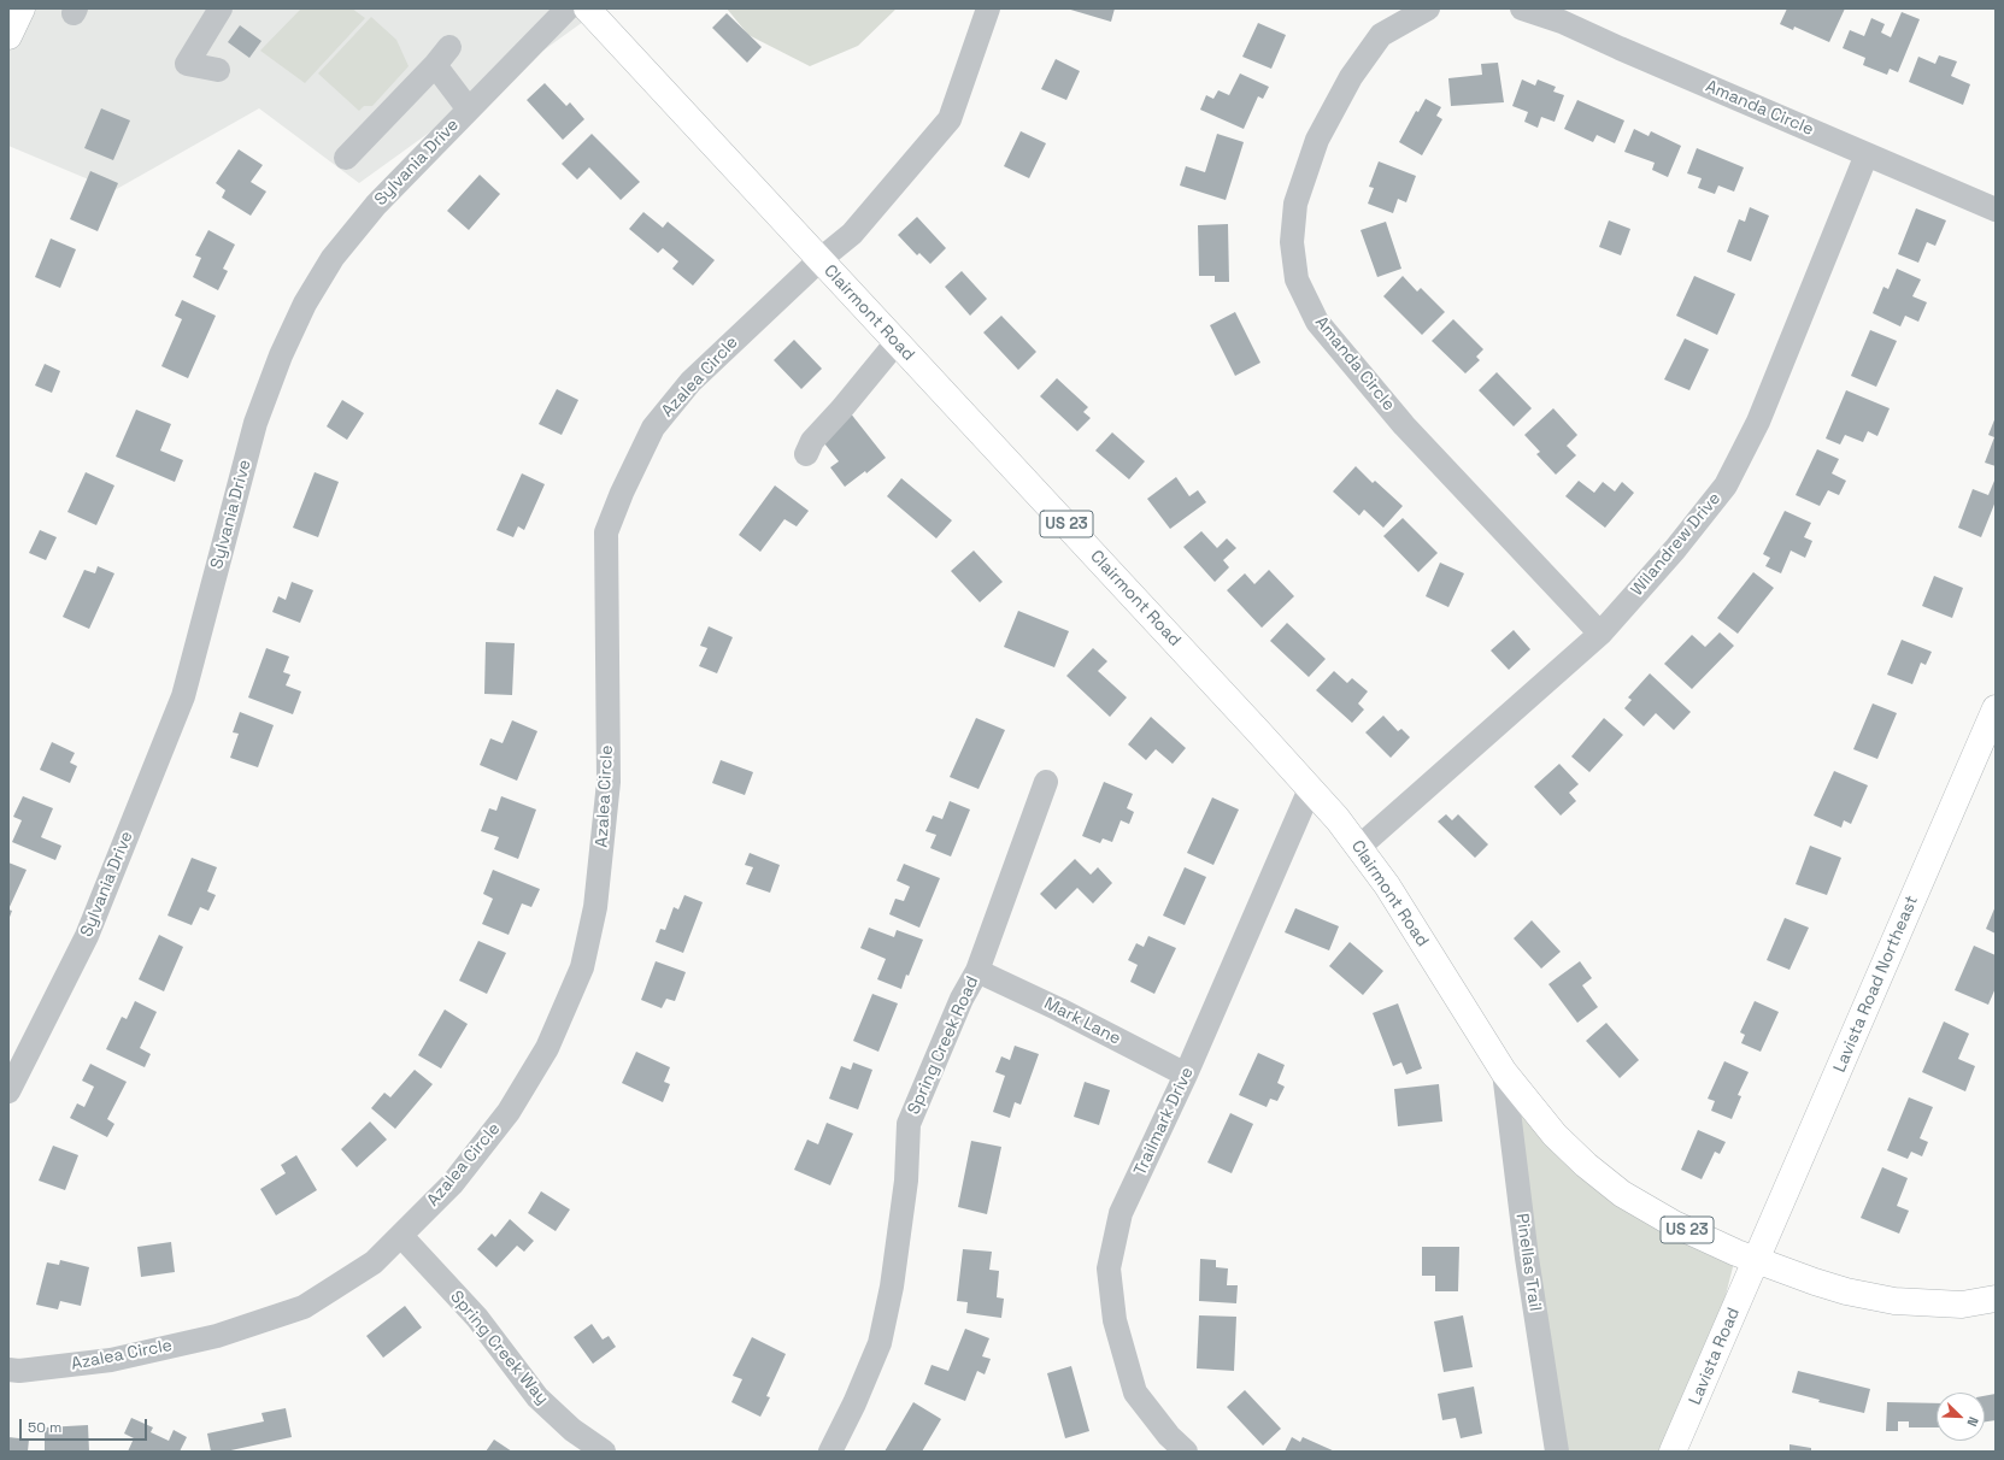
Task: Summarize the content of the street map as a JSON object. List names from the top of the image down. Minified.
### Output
{"streets":{"main road":["Clairmont Road","US 23","Lavista Road Northeast","Lavista Road"],"street":["Amanda Circle","Sylvania Drive","Azalea Circle","Wilandrew Drive","Mark Lane","Spring Creek Road","Trailmark Drive","Pinellas Trail","Spring Creek Way"]},"crossings":[["Amanda Circle","Wilandrew Drive"],["Clairmont Road","Azalea Circle"],["Clairmont Road","US 23"],["Clairmont Road","Wilandrew Drive"],["Clairmont Road","Trailmark Drive"],["Clairmont Road","Pinellas Trail"],["Azalea Circle","Spring Creek Way"],["US 23","Lavista Road Northeast"],["US 23","Pinellas Trail"],["US 23","Lavista Road"],["Lavista Road Northeast","Lavista Road"],["Mark Lane","Spring Creek Road"],["Mark Lane","Trailmark Drive"]],"scale_bar":"50 m","north":"bottom right"}
